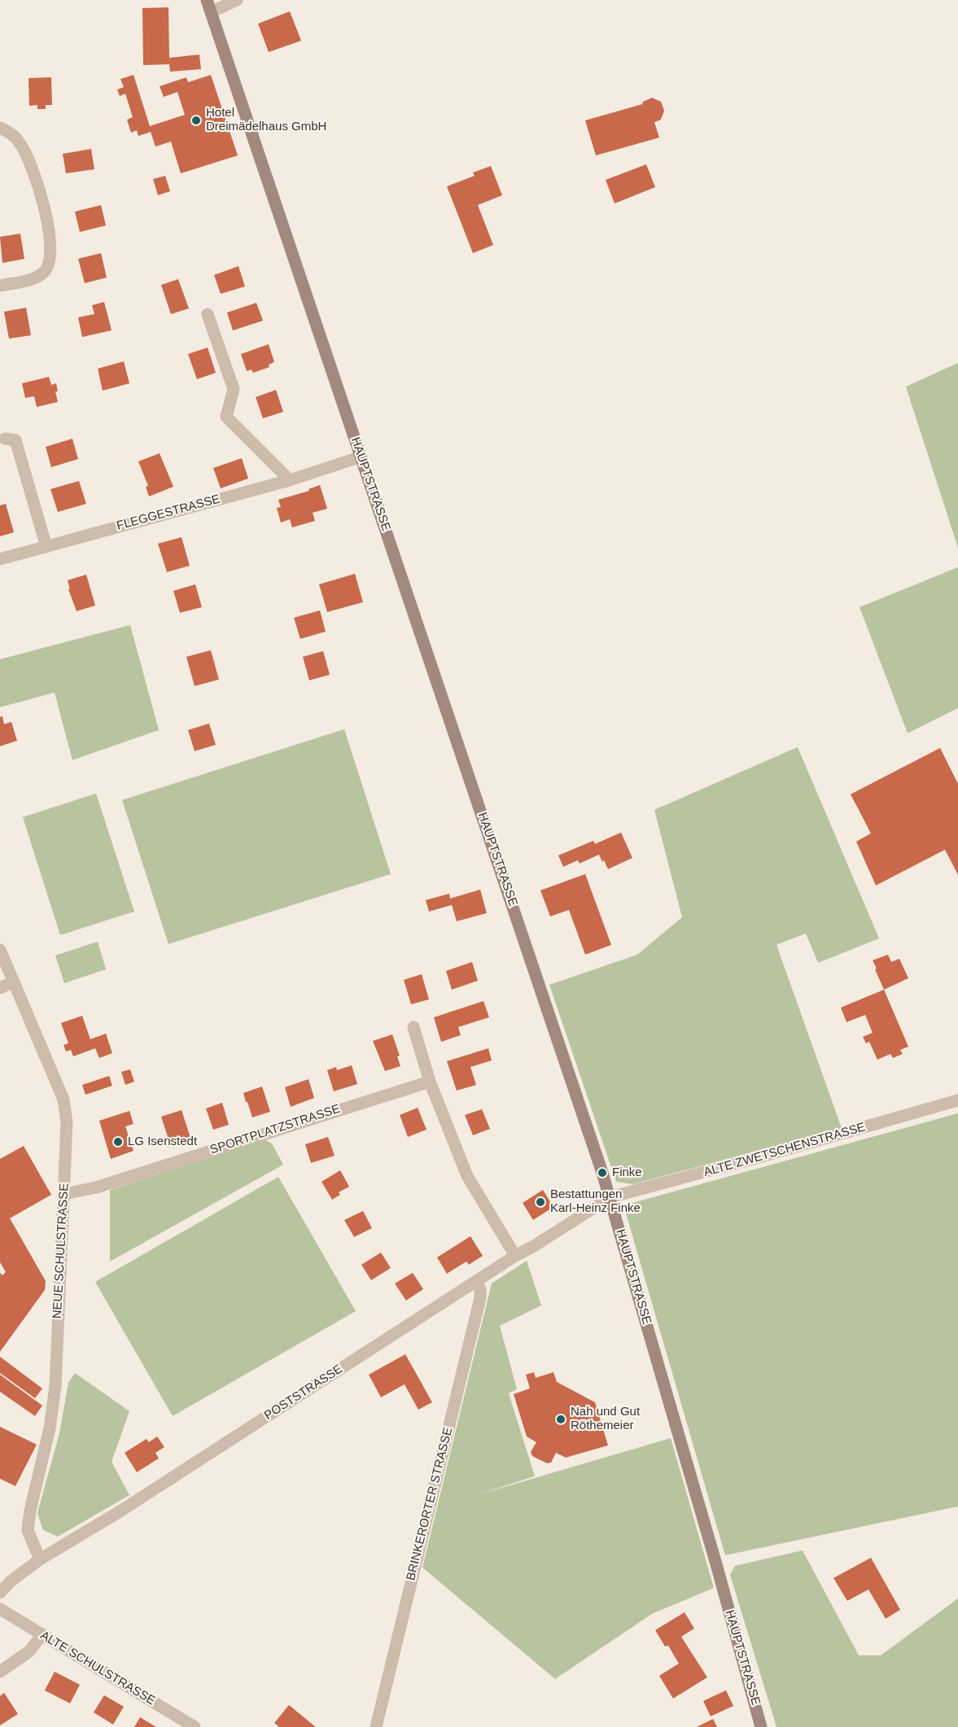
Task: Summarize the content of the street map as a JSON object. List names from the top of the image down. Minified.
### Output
{"streets":{"main road":["HAUPTSTRASSE"],"street":["FLEGGESTRASSE","SPORTPLATZSTRASSE","ALTE ZWETSCHENSTRASSE","NEUE SCHULSTRASSE","POSTSTRASSE","BRINKERORTER STRASSE","ALTE SCHULSTRASSE"]},"crossings":[["HAUPTSTRASSE","FLEGGESTRASSE"],["HAUPTSTRASSE","ALTE ZWETSCHENSTRASSE"],["HAUPTSTRASSE","POSTSTRASSE"],["SPORTPLATZSTRASSE","NEUE SCHULSTRASSE"],["ALTE ZWETSCHENSTRASSE","POSTSTRASSE"],["NEUE SCHULSTRASSE","POSTSTRASSE"],["POSTSTRASSE","BRINKERORTER STRASSE"]],"places":["Hotel Dreimädelhaus GmbH","LG Isenstedt","Finke","Bestattungen Karl-Heinz Finke","Nah und Gut Röthemeier"]}
